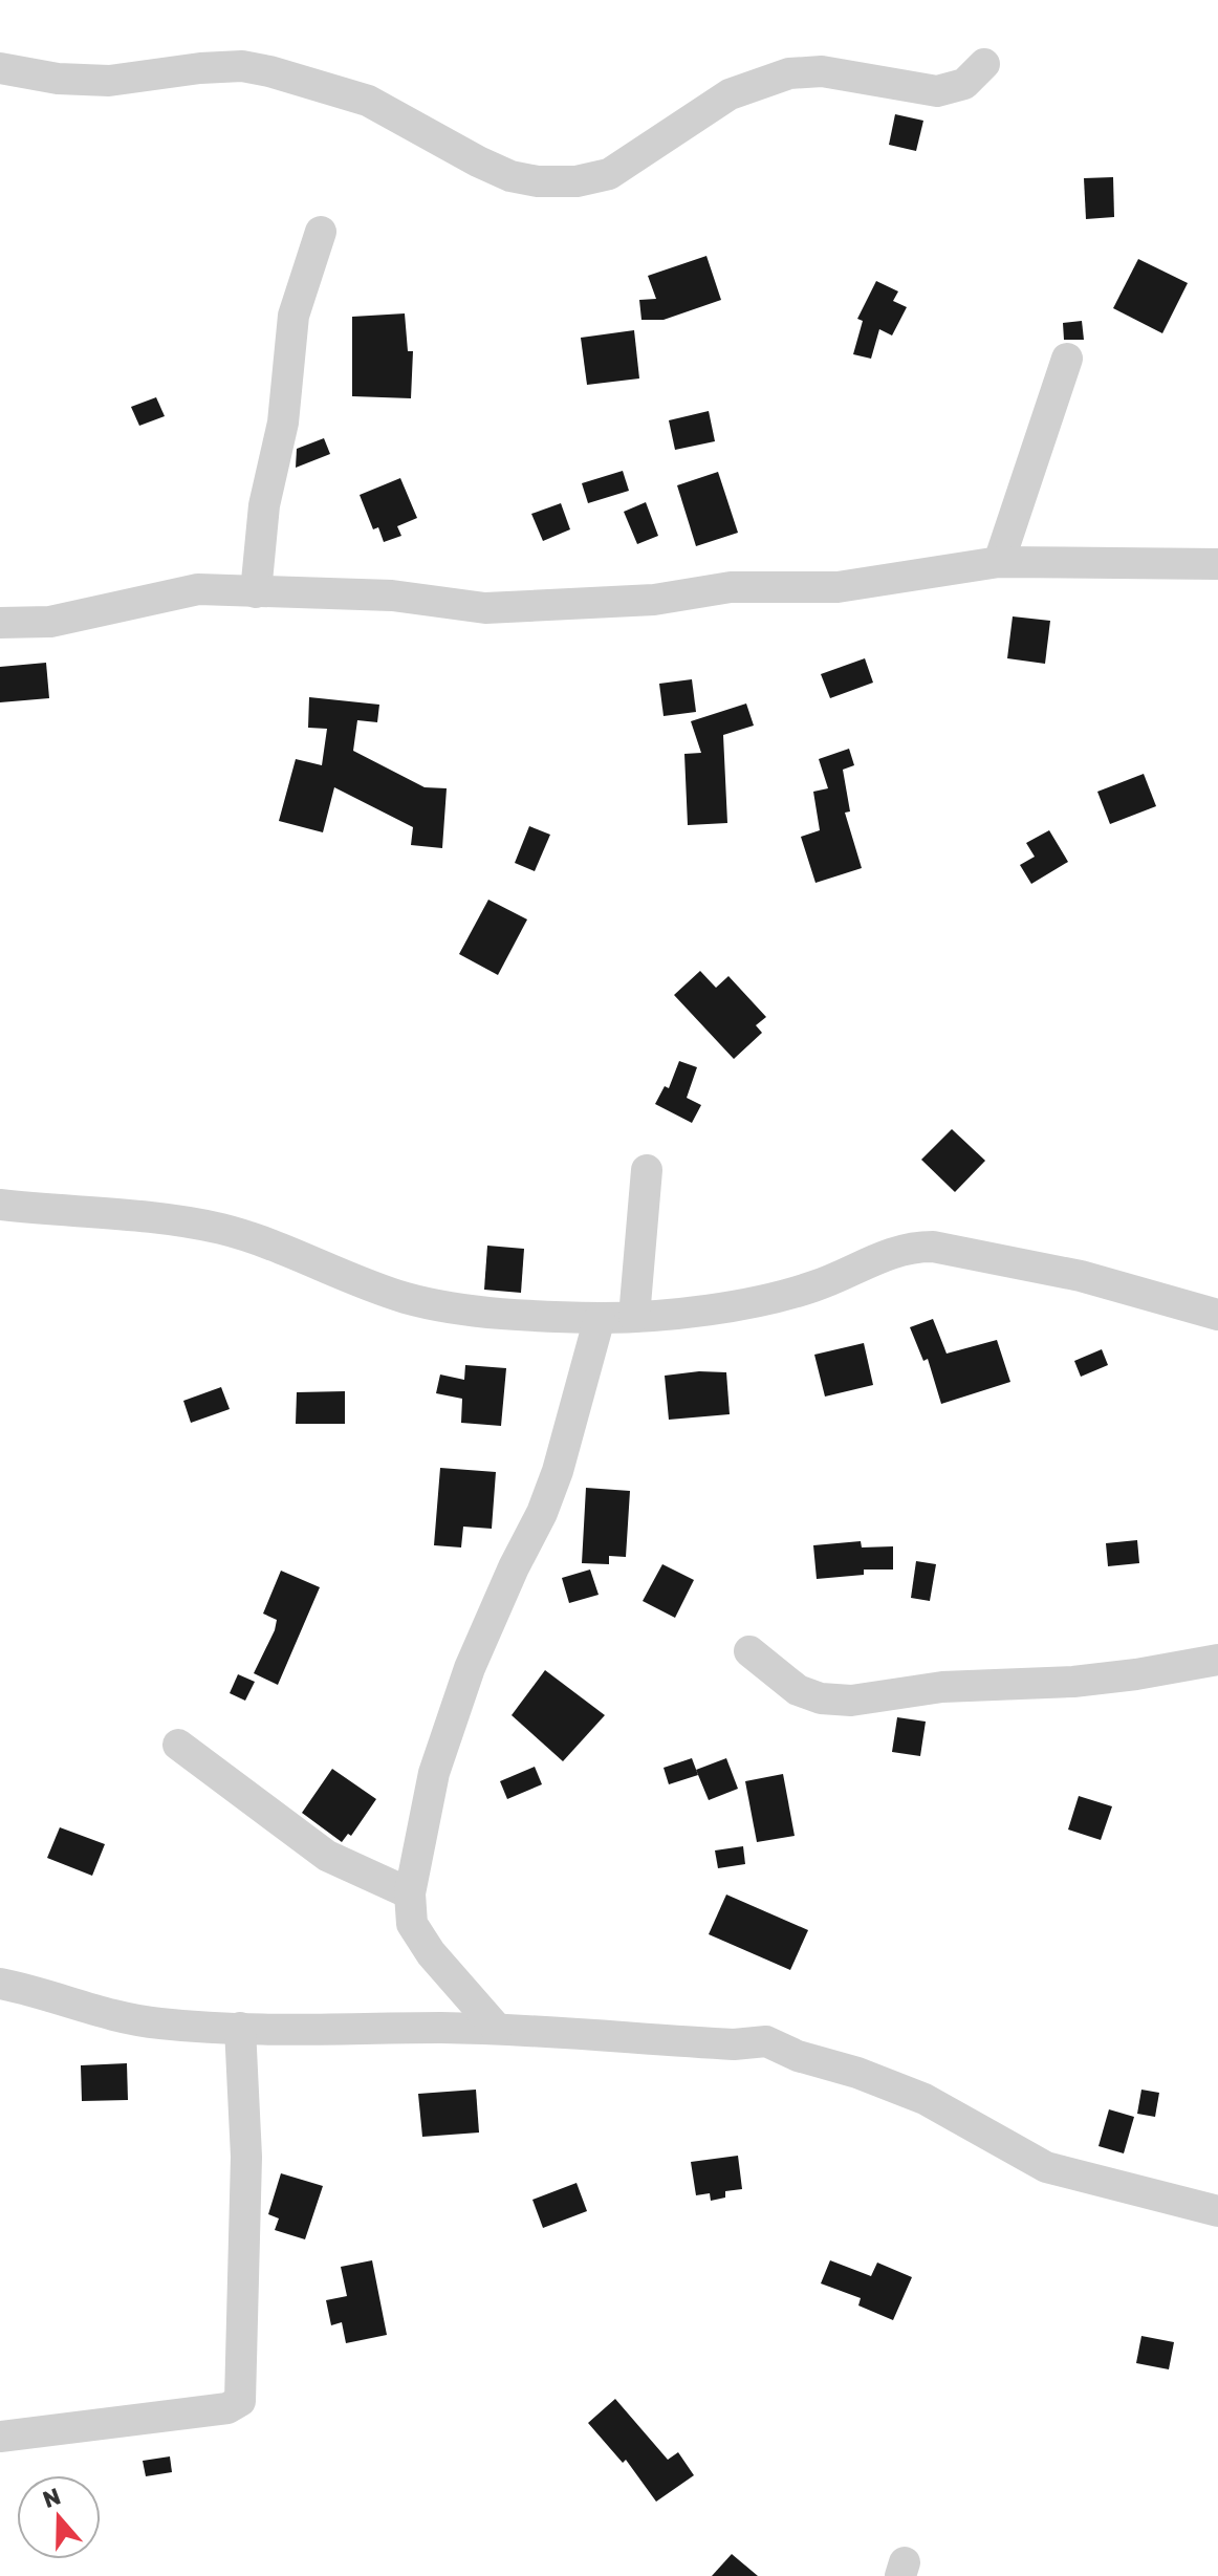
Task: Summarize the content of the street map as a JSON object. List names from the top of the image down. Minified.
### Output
{"north":"top"}
